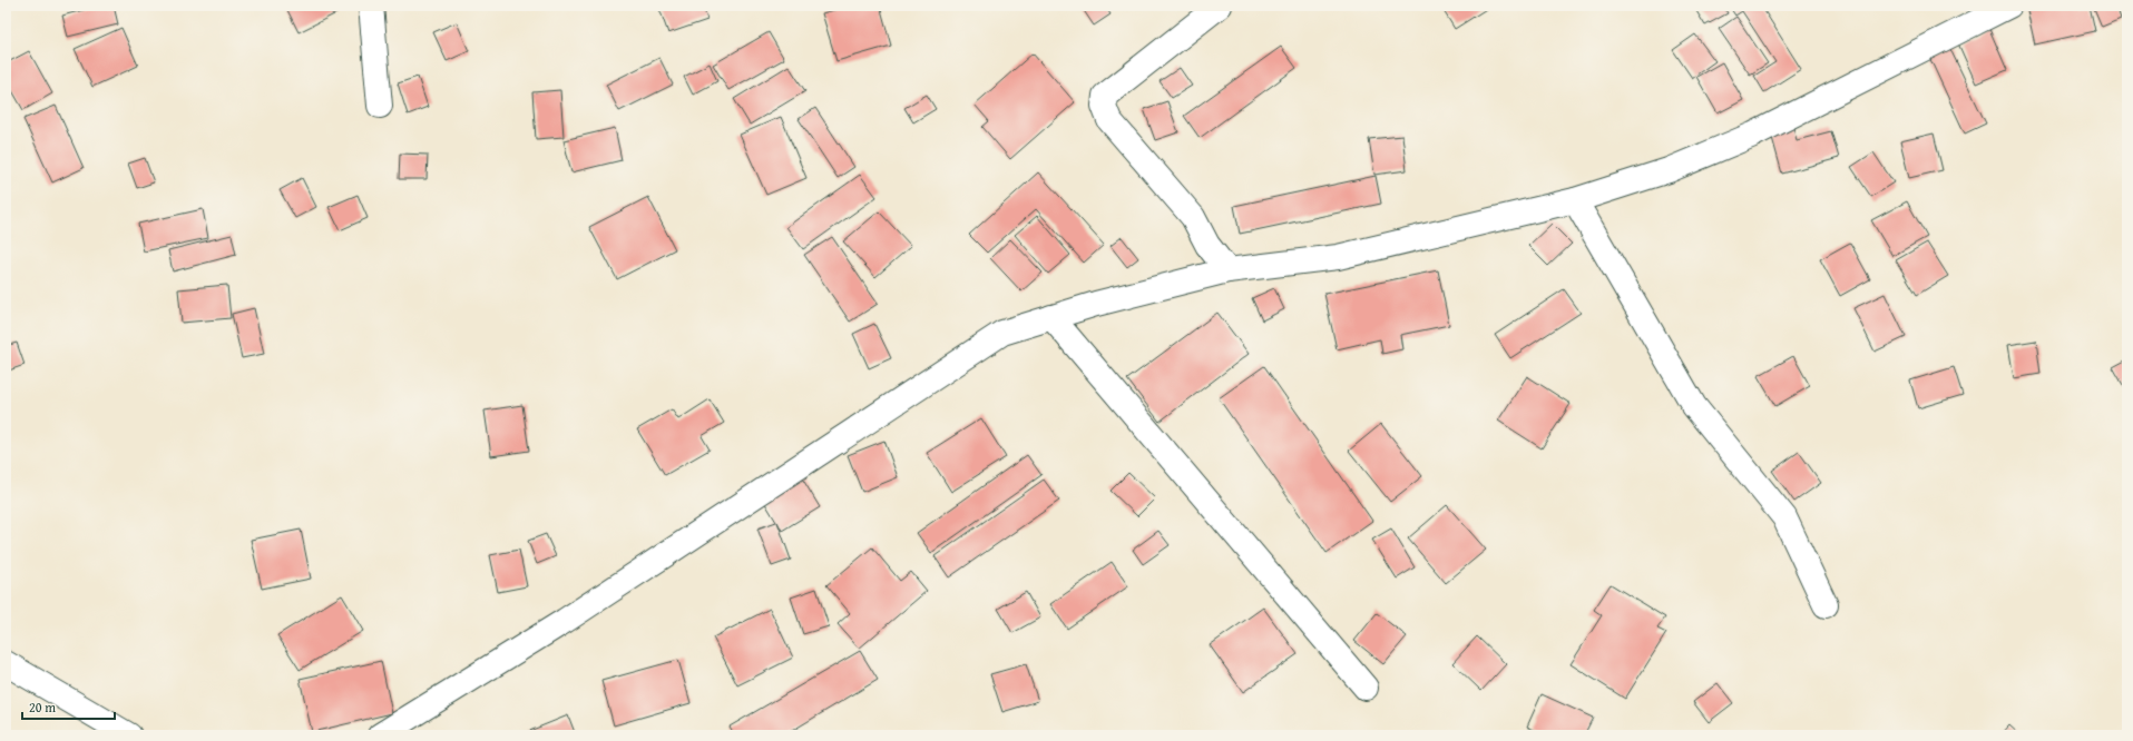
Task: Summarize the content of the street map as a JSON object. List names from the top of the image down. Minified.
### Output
{"scale_bar":"20 m"}
